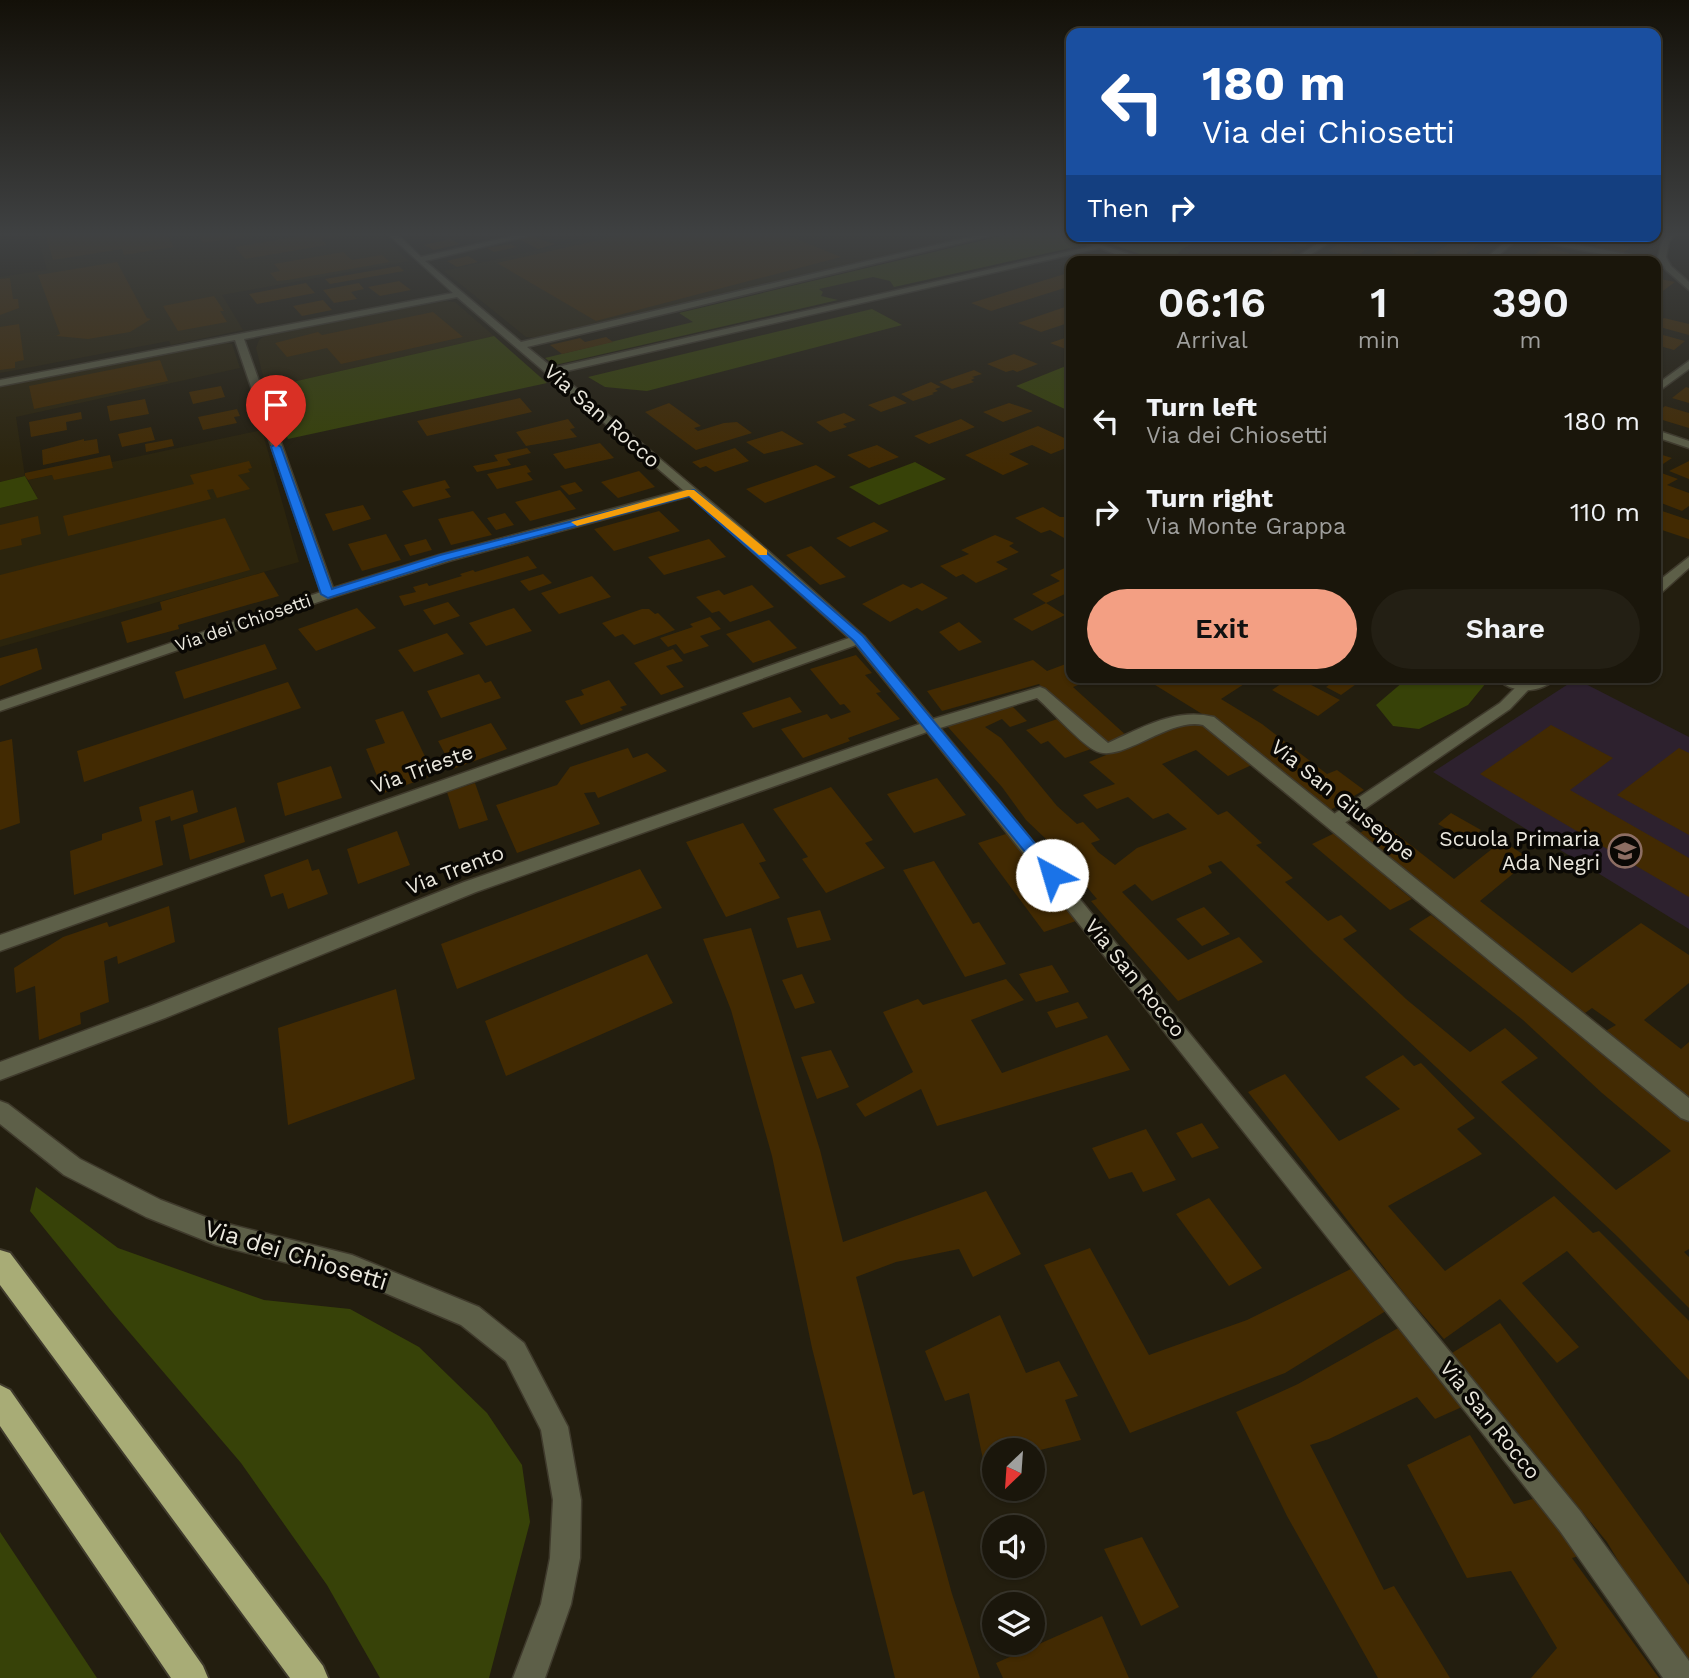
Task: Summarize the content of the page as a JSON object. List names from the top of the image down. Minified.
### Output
{"streets":{"street":["Via San Rocco","Via dei Chiosetti","Via Trieste","Via San Giuseppe","Via Trento"]},"crossings":[["Via San Rocco","Via dei Chiosetti"],["Via San Rocco","Via Trieste"],["Via San Rocco","Via San Giuseppe"],["Via San Rocco","Via Trento"],["Via San Giuseppe","Via Trento"]],"places":{"school or university":["Scuola Primaria Ada Negri"]},"north":"bottom left","page":{"turn":["180 m","Via dei Chiosetti"],"then":"Then","eta":["06:16","Arrival","1","min","390","m"],"list":[{"name":"Turn left","note":"Via dei Chiosetti","value":"180 m"},{"name":"Turn right","note":"Via Monte Grappa","value":"110 m"}],"buttons":["Exit","Share"]}}
